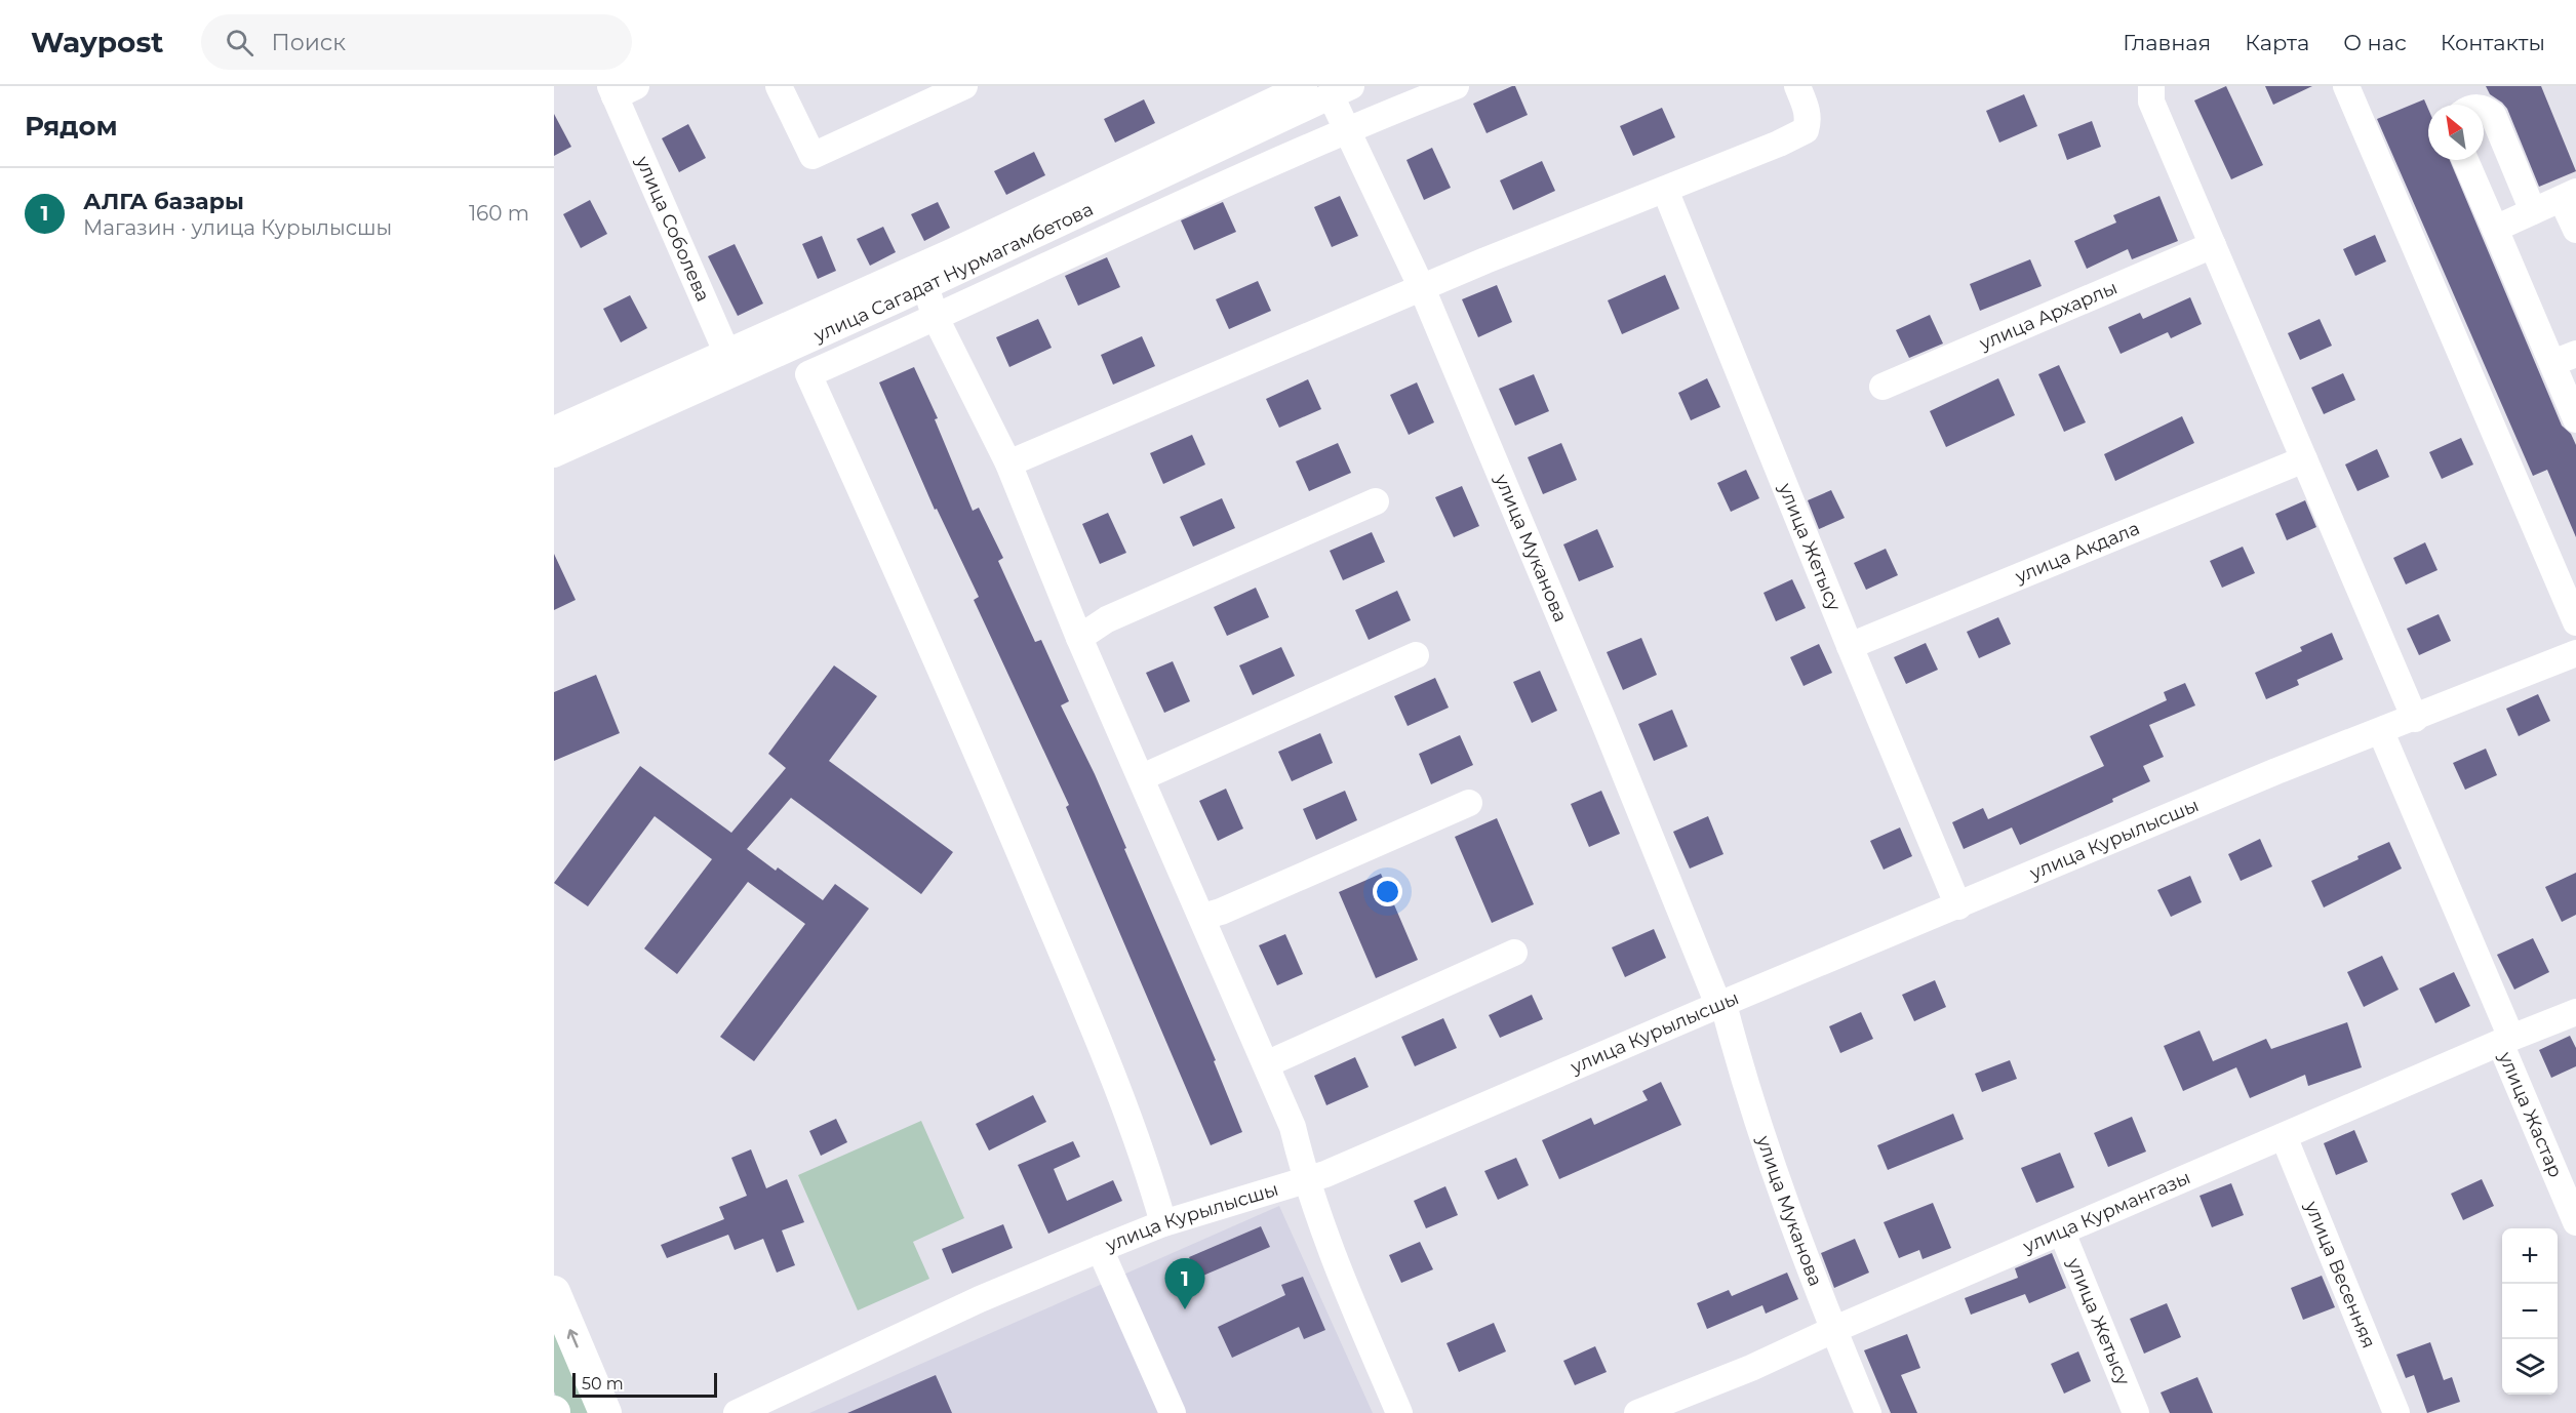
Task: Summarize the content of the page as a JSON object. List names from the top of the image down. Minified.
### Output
{"streets":{"street":["улица Соболева","улица Сагадат Нурмагамбетова","улица Архарлы","улица Муканова","улица Жетысу","улица Акдала","улица Курылысшы","улица Жастар","улица Курмангазы","улица Весенняя"]},"crossings":[["улица Соболева","улица Сагадат Нурмагамбетова"],["улица Сагадат Нурмагамбетова","улица Муканова"],["улица Муканова","улица Курылысшы"],["улица Муканова","улица Курмангазы"],["улица Жетысу","улица Акдала"],["улица Жетысу","улица Курылысшы"],["улица Жетысу","улица Курмангазы"],["улица Курылысшы","улица Жастар"],["улица Жастар","улица Курмангазы"],["улица Курмангазы","улица Весенняя"]],"scale_bar":"50 m","north":"top left","page":{"header":"Waypost","search":"Поиск","nav":["Главная","Карта","О нас","Контакты"],"heading":"Рядом","list":[{"mark":"1","name":"АЛГА базары","note":"Магазин · улица Курылысшы","value":"160 m"}],"map_buttons":["+","−"],"pins":"1","scale":"50 m"}}
